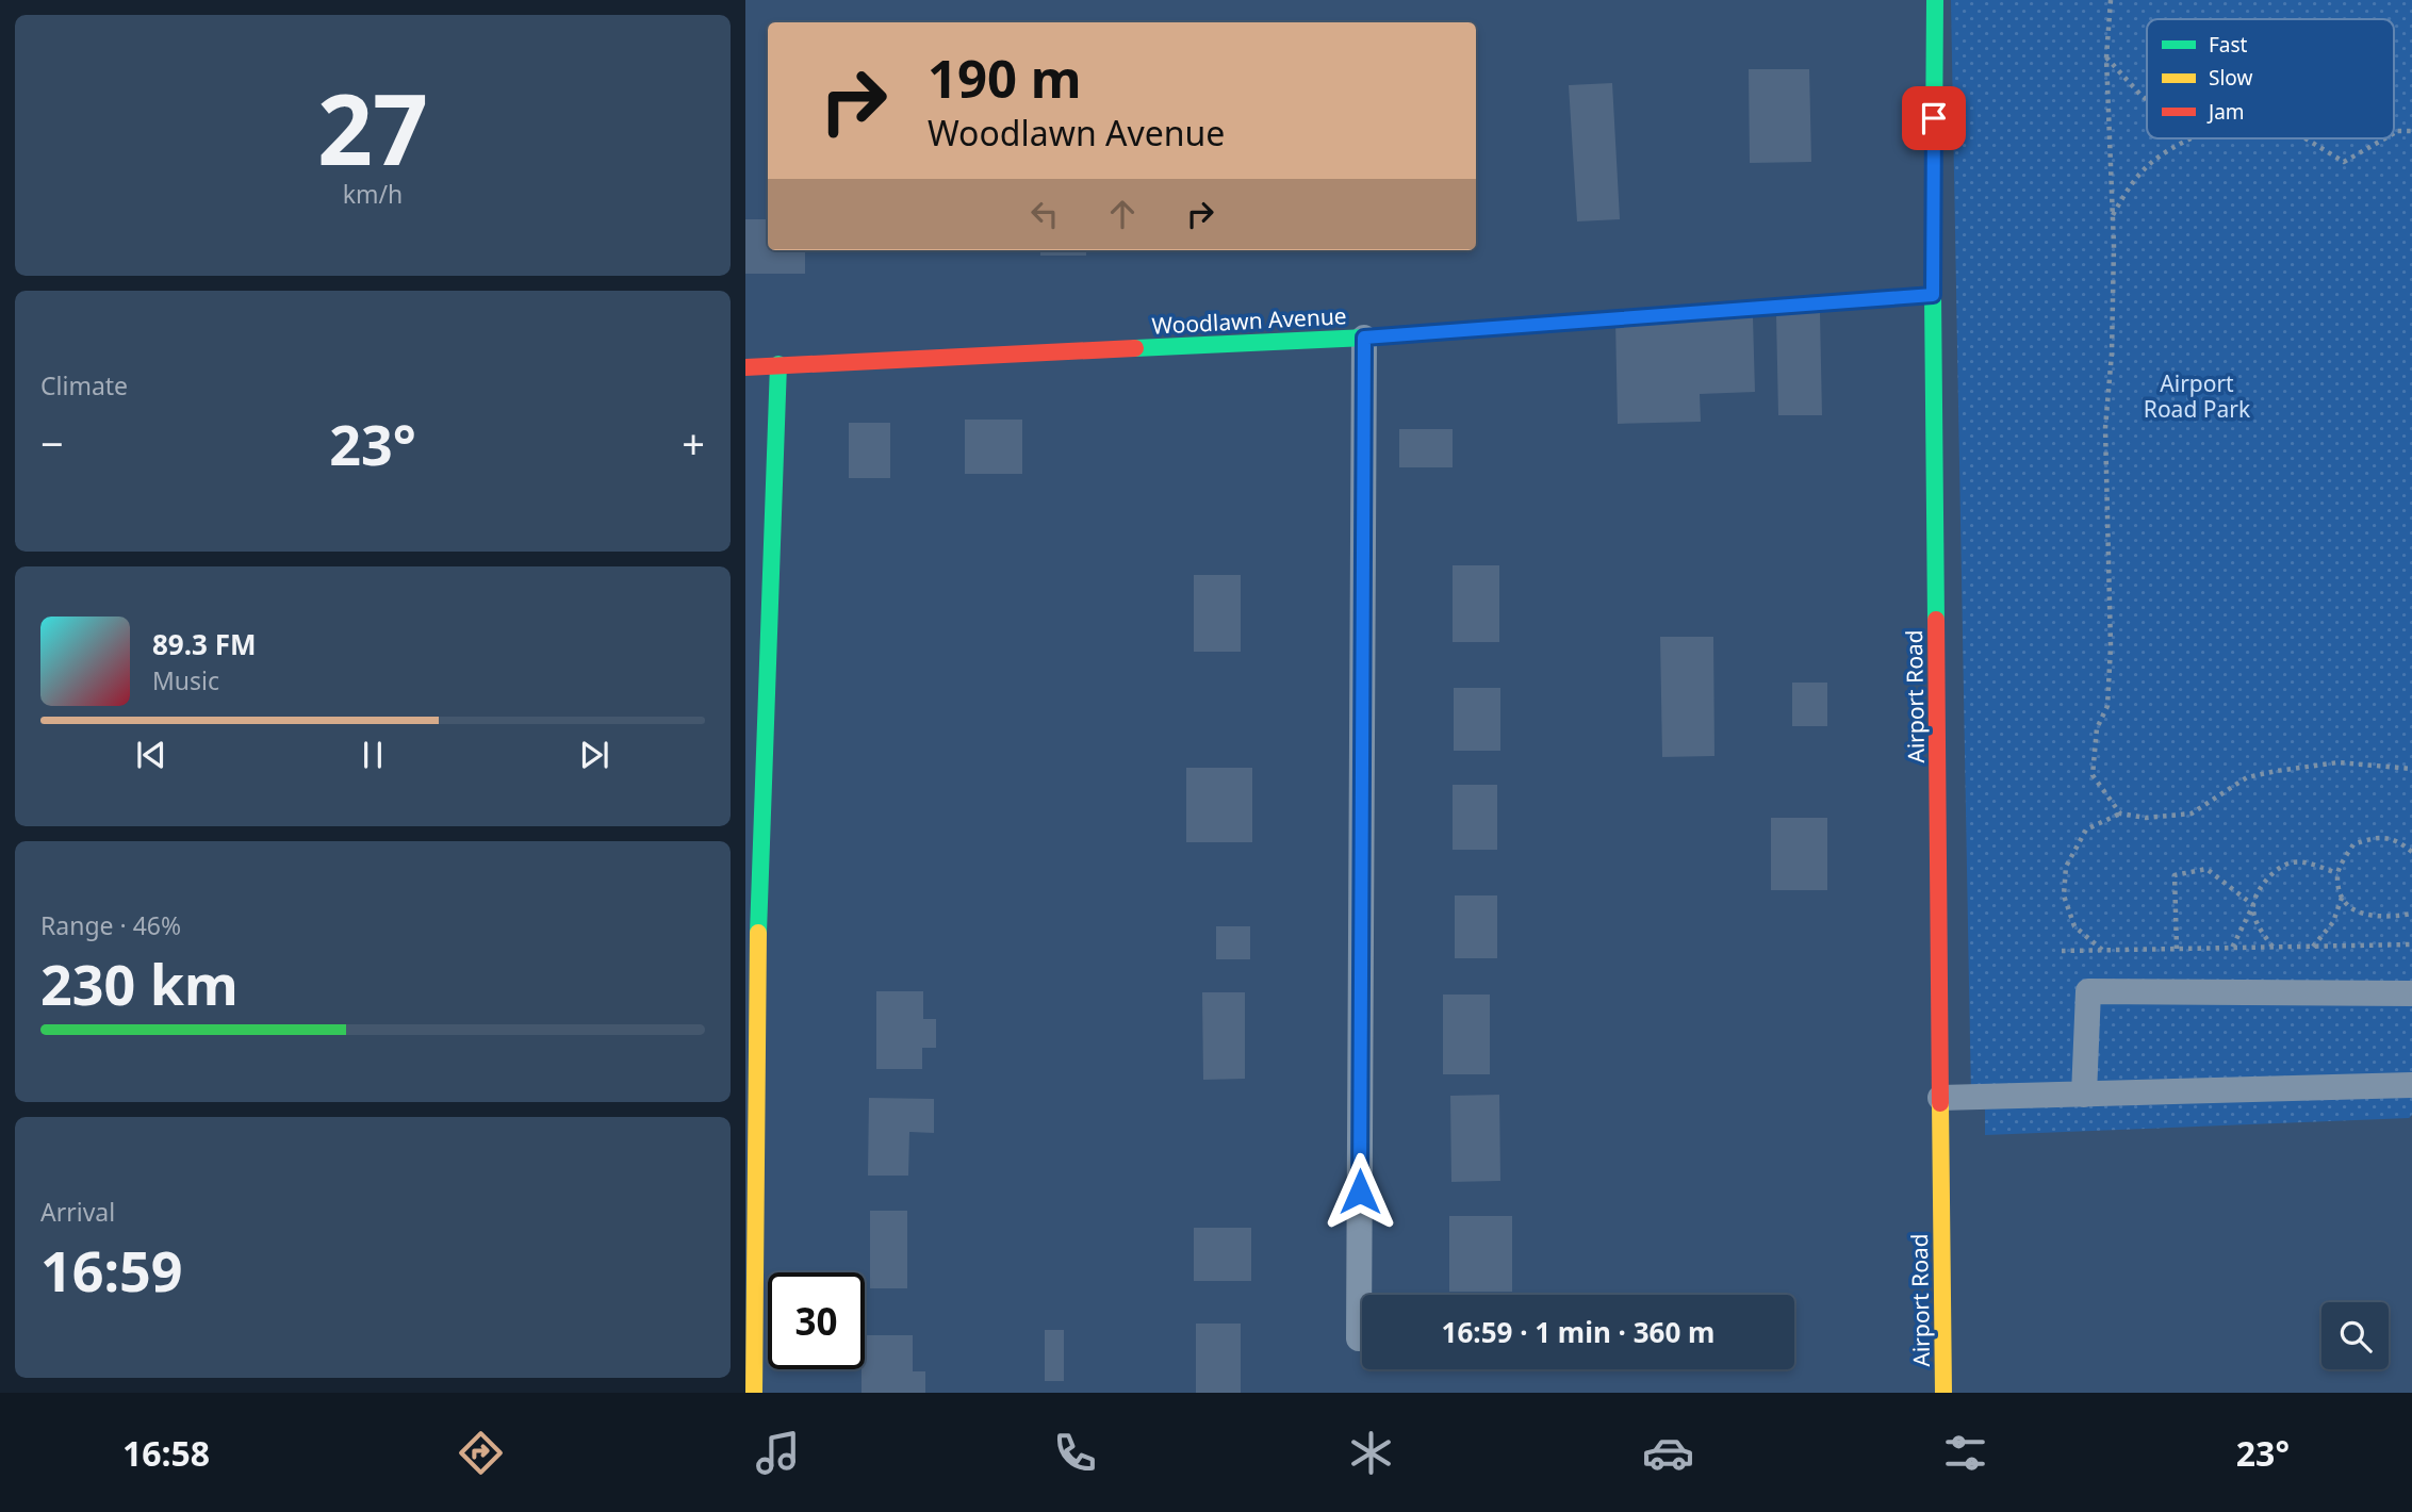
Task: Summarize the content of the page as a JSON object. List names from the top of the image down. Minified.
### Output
{"streets":{"street":["Woodlawn Avenue","Airport Road"]},"crossings":[["Woodlawn Avenue","Airport Road"]],"parks":["Airport Road Park"],"legend":["Fast","Slow","Jam"],"page":{"tile":[["27","km/h"],"Climate",["Range · 46%","230 km"],["Arrival","16:59"]],"turn":["190 m","Woodlawn Avenue"],"heat":["−","23°","+"],"song":["89.3 FM","Music"],"limit":"30","trip":"16:59 · 1 min · 360 m","tabs":["16:58","23°"]}}
